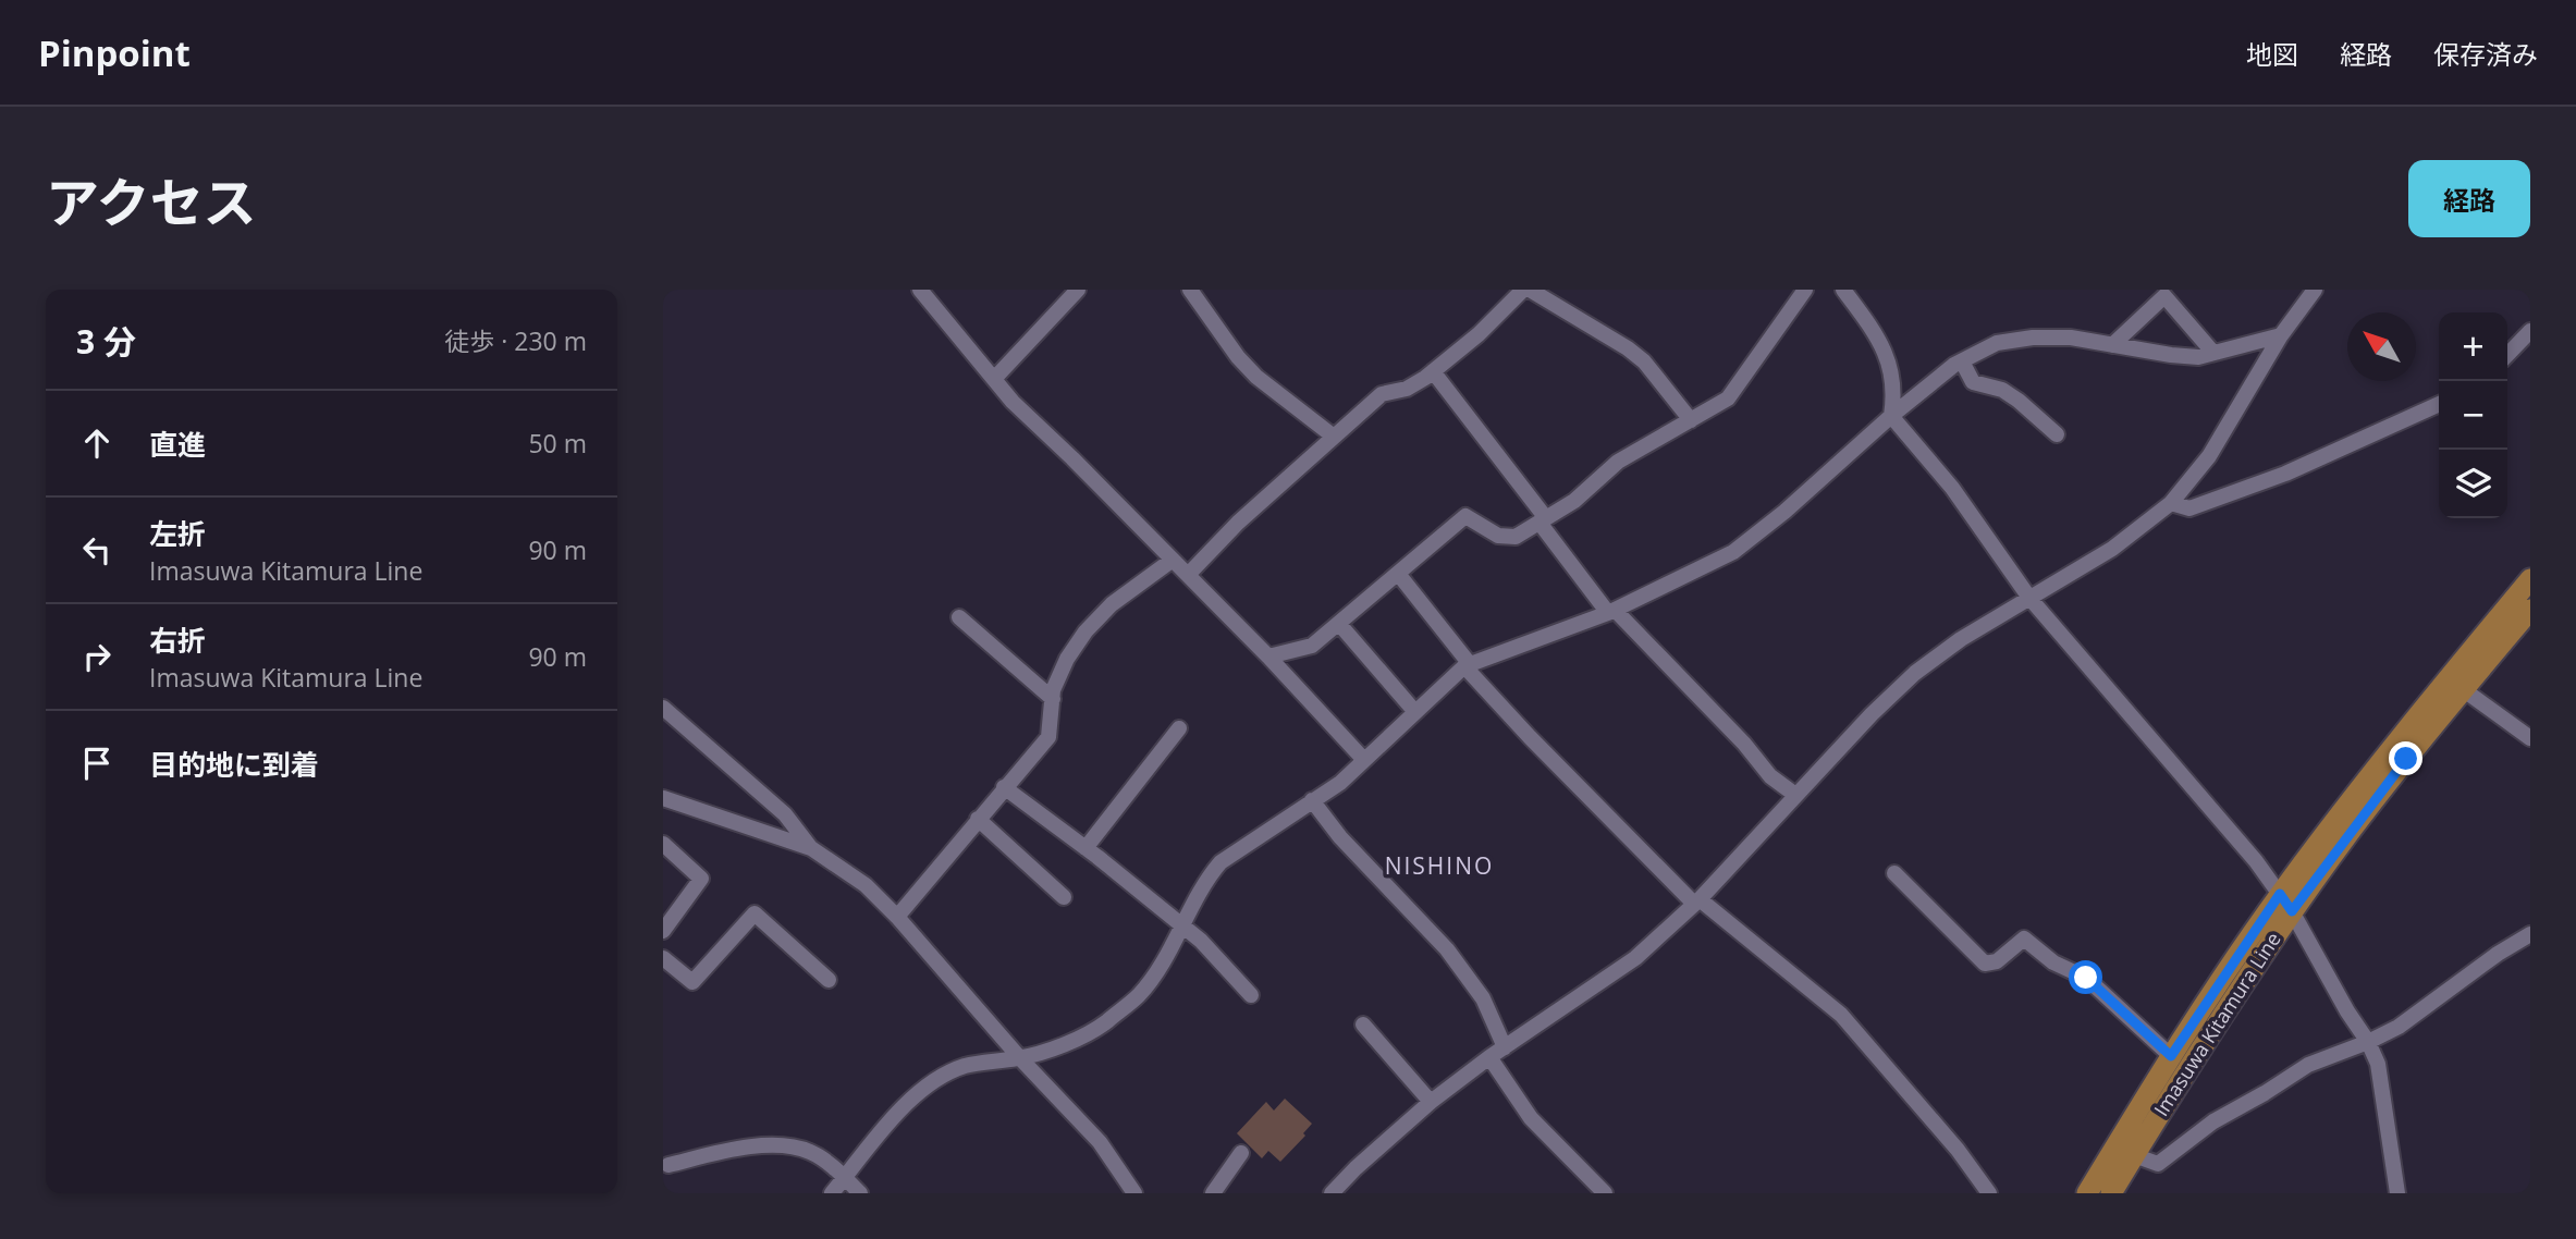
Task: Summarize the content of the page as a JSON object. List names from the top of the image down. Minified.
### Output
{"streets":{"main road":["Imasuwa Kitamura Line"]},"districts":["NISHINO"],"north":"top left","page":{"header":"Pinpoint","nav":["地図","経路","保存済み"],"title":"アクセス","buttons":"経路","heading":["3 分","徒歩 · 230 m"],"map_buttons":["+","−"],"list":[["直進","50 m"],["左折","Imasuwa Kitamura Line","90 m"],["右折","Imasuwa Kitamura Line","90 m"],"目的地に到着"]}}
